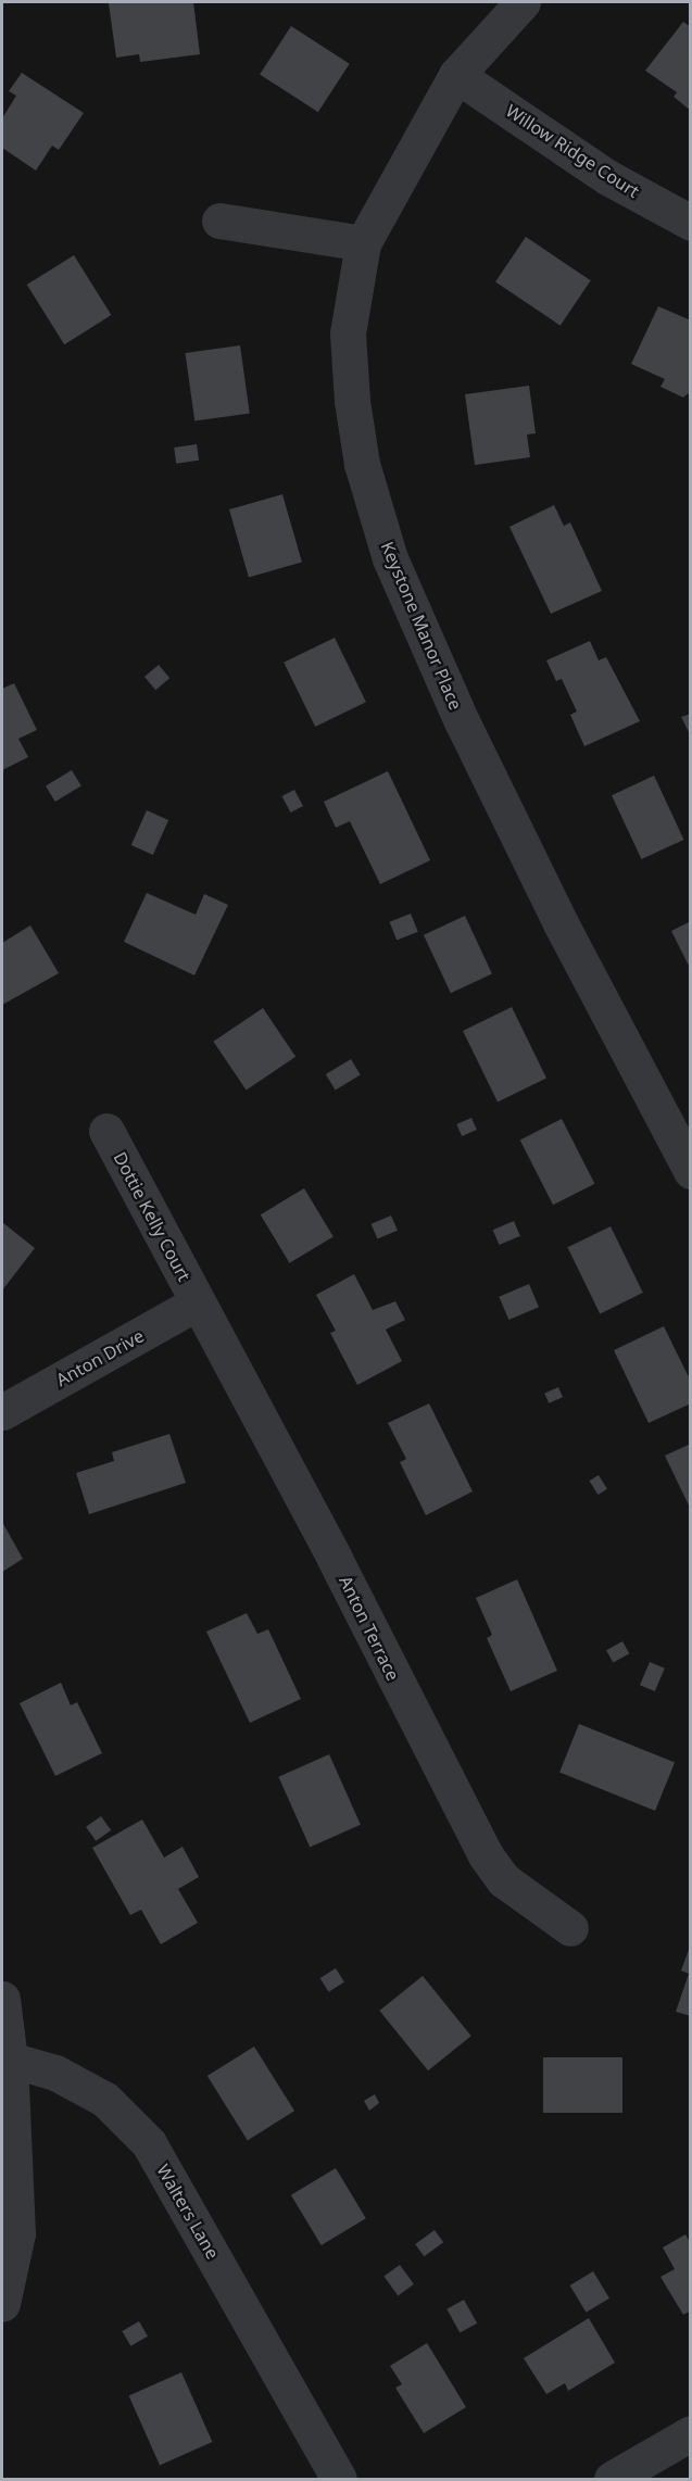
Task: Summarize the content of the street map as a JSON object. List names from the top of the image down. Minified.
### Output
{"streets":{"street":["Willow Ridge Court","Keystone Manor Place","Dottie Kelly Court","Anton Drive","Anton Terrace","Walters Lane"]},"crossings":[["Willow Ridge Court","Keystone Manor Place"],["Dottie Kelly Court","Anton Drive"],["Dottie Kelly Court","Anton Terrace"],["Anton Drive","Anton Terrace"]]}
